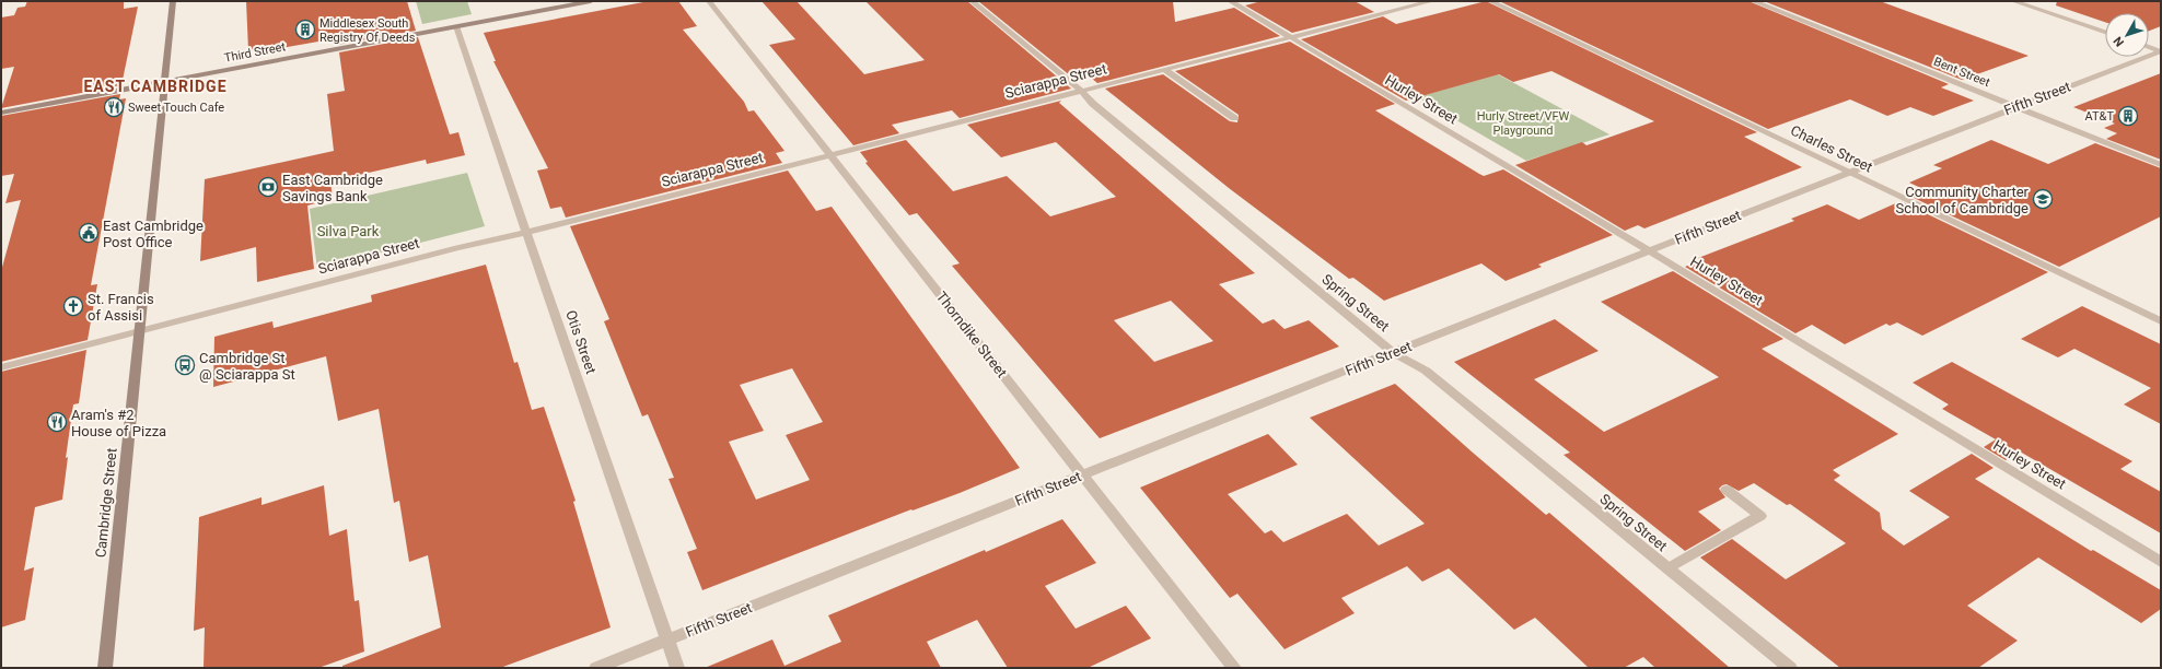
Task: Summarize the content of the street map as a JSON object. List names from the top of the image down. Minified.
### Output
{"streets":{"main road":["Third Street","Cambridge Street"],"street":["Bent Street","Sciarappa Street","Fifth Street","Hurley Street","Charles Street","Spring Street","Thorndike Street","Otis Street"]},"crossings":[["Third Street","Otis Street"],["Third Street","Cambridge Street"],["Bent Street","Fifth Street"],["Sciarappa Street","Hurley Street"],["Sciarappa Street","Spring Street"],["Sciarappa Street","Thorndike Street"],["Sciarappa Street","Otis Street"],["Sciarappa Street","Cambridge Street"],["Fifth Street","Hurley Street"],["Fifth Street","Charles Street"],["Fifth Street","Spring Street"],["Fifth Street","Thorndike Street"],["Fifth Street","Otis Street"]],"districts":["EAST CAMBRIDGE"],"parks":["Hurly Street/VFW Playground","Silva Park"],"places":{"building":["Middlesex South Registry Of Deeds","AT&T"],"restaurant":["Sweet Touch Cafe","Aram's #2 House of Pizza"],"bank":["East Cambridge Savings Bank"],"school or university":["Community Charter School of Cambridge"],"public building":["East Cambridge Post Office"],"church":["St. Francis of Assisi"],"bus stop":["Cambridge St @ Sciarappa St"]},"north":"bottom left"}
